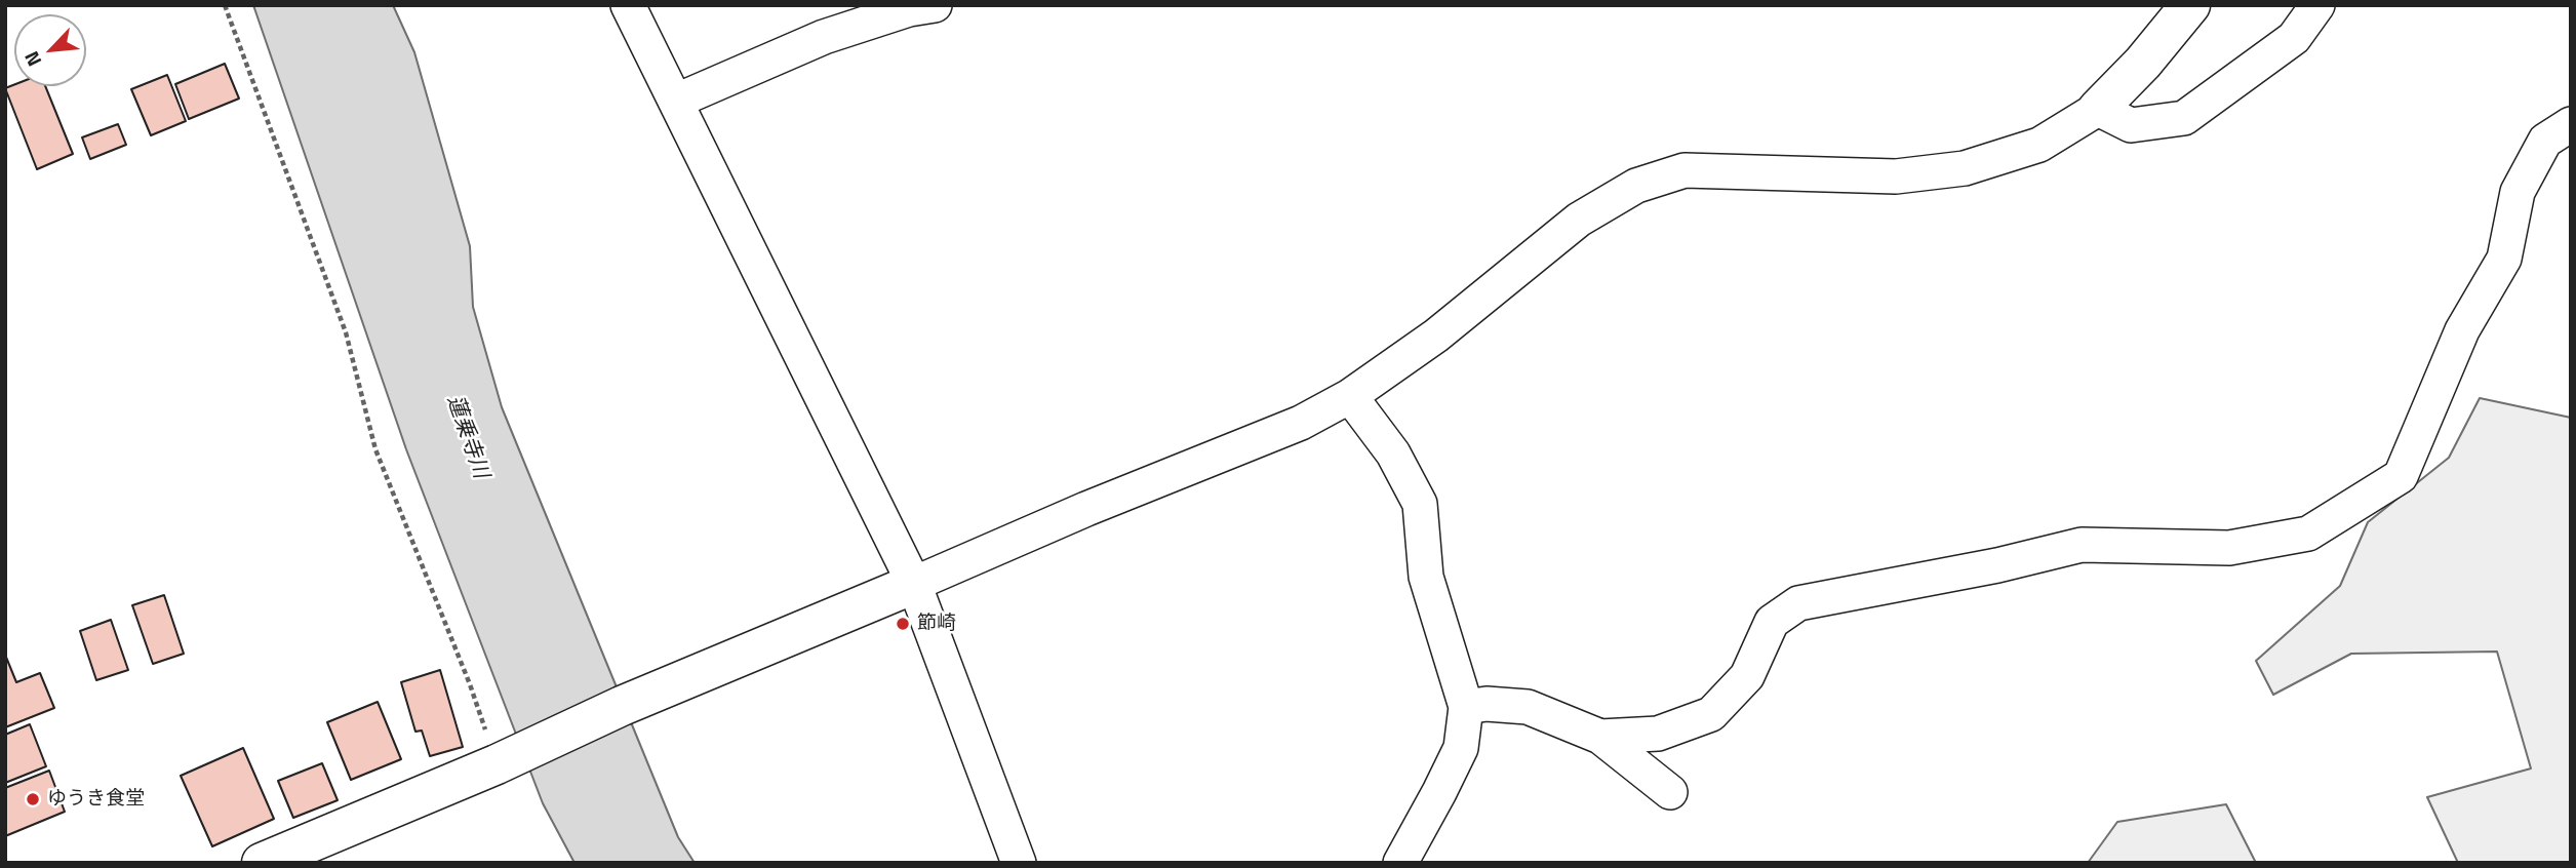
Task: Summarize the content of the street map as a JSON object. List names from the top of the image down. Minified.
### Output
{"water":["蓮乗寺川"],"places":["節崎","ゆうき食堂"],"north":"bottom left"}
